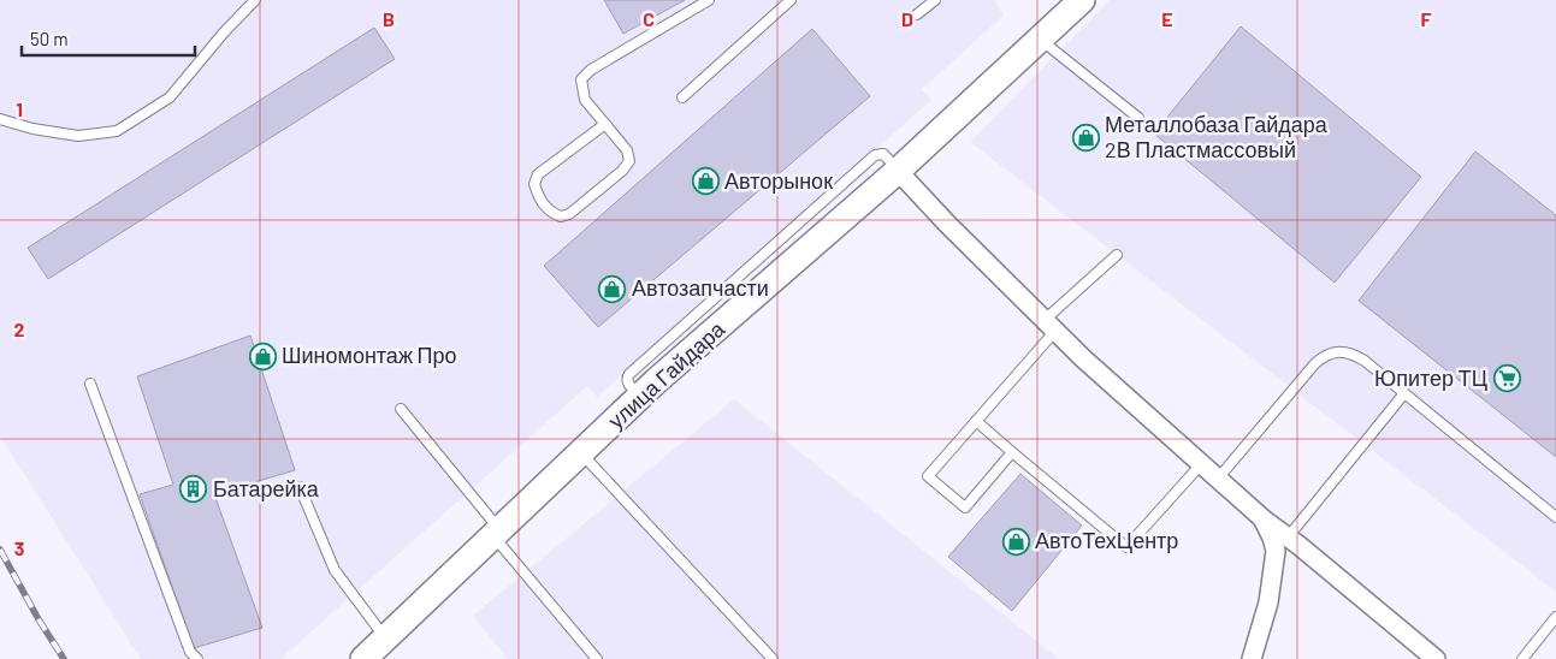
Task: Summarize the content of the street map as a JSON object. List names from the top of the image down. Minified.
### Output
{"streets":{"main road":["улица Гайдара"]},"places":{"shop":["Металлобаза Гайдара 2В Пластмассовый","Авторынок","Автозапчасти","Шиномонтаж Про","АвтоТехЦентр"],"supermarket":["Юпитер ТЦ"],"building":["Батарейка"]},"scale_bar":"50 m","grid":{"columns":["B","C","D","E","F"],"rows":["1","2","3"]}}
